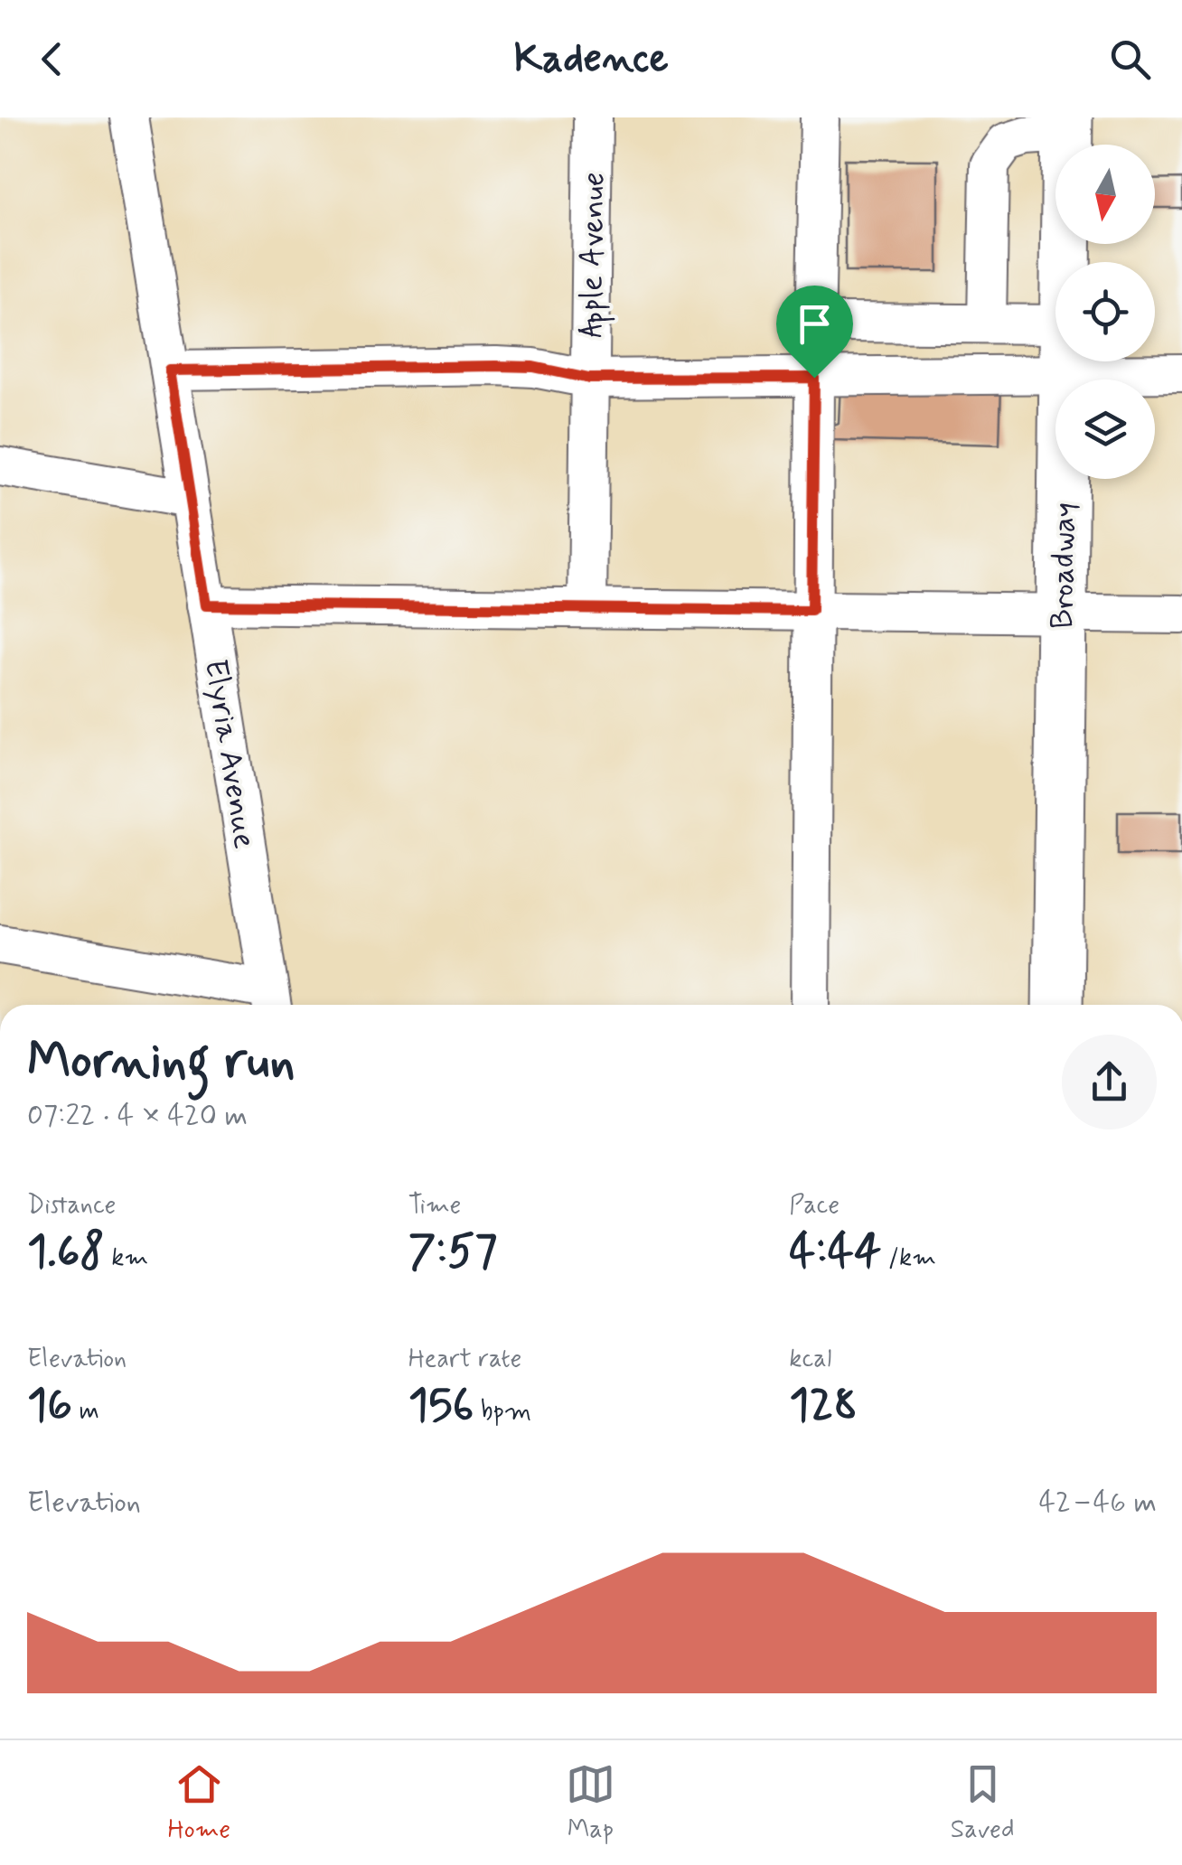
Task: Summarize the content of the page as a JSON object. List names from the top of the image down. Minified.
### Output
{"streets":{"main road":["Broadway"],"street":["Apple Avenue","Elyria Avenue"]},"north":"bottom","page":{"header":"Kadence","heading":["Morning run","07:22 · 4 × 420 m"],"stats":[["Distance","1.68 km"],["Time","7:57"],["Pace","4:44 /km"],["Elevation","16 m"],["Heart rate","156 bpm"],["kcal","128"]],"chart":["Elevation","42–46 m"],"tabs":["Home","Map","Saved"]}}
